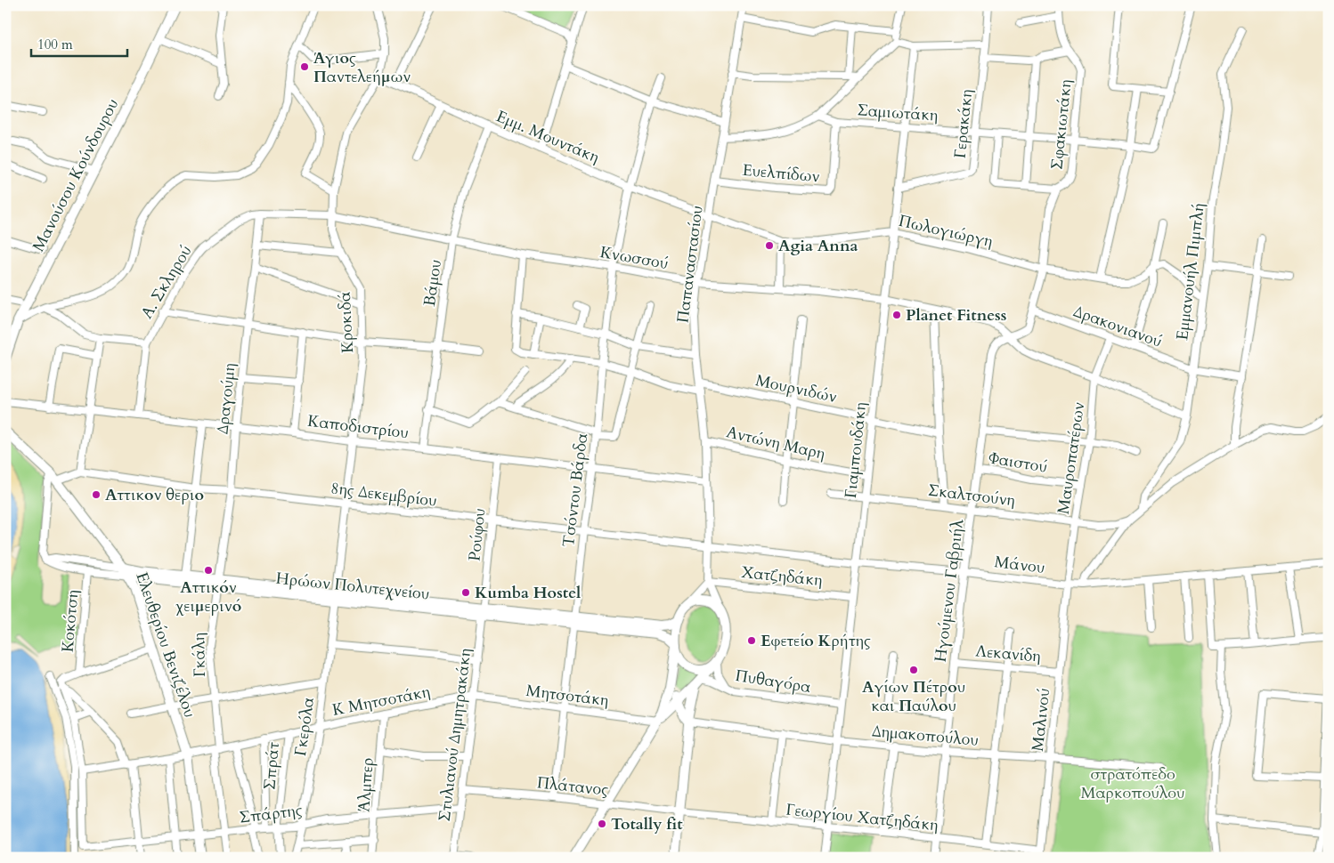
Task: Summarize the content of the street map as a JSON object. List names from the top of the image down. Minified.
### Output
{"streets":{"main road":["Μανούσου Κούνδουρου","Ηρώων Πολυτεχνείου","Ελευθερίου Βενιζέλου"],"street":["Σαμιωτάκη","Γερακάκη","Σφακιωτάκη","Εμμ. Μουντάκη","Ευελπίδων","Πωλογιώργη","Κνωσσού","Παπαναστασίου","Εµµανουήλ Πιµπλή","Α. Σκληρού","Βάμου","Κροκιδά","Δρακονιανού","Μουρνιδών","Δραγούμη","Καποδιστρίου","Αντώνη Μαρη","Γιαμπουδάκη","Μαυροπατέρων","Φαιστού","Τσόντου Βάρδα","8ης Δεκεμβρίου","Σκαλτσούνη","Ρούφου","Μάνου","Χατζηδάκη","Ηγούμενου Γαβριήλ","Κοκότση","Λεκανίδη","Γκάλη","Πυθαγόρα","Μητσοτάκη","Κ Μητσοτάκη","Μαλινού","Γκερόλα","Στυλιανού Δημητρακάκη","Δημακοπούλου","Σπράτ","Άλμπερ","Πλάτανος","Σπάρτης","Γεωργίου Χατζηδάκη"]},"crossings":[["Σαμιωτάκη","Γερακάκη"],["Σαμιωτάκη","Σφακιωτάκη"],["Σαμιωτάκη","Ευελπίδων"],["Σαμιωτάκη","Γιαμπουδάκη"],["Γερακάκη","Γιαμπουδάκη"],["Σφακιωτάκη","Πωλογιώργη"],["Σφακιωτάκη","Κνωσσού"],["Σφακιωτάκη","Δρακονιανού"],["Σφακιωτάκη","Ηγούμενου Γαβριήλ"],["Εμμ. Μουντάκη","Πωλογιώργη"],["Εμμ. Μουντάκη","Παπαναστασίου"],["Εμμ. Μουντάκη","Βάμου"],["Εμμ. Μουντάκη","Κροκιδά"],["Εμμ. Μουντάκη","Τσόντου Βάρδα"],["Ευελπίδων","Παπαναστασίου"],["Πωλογιώργη","Παπαναστασίου"],["Πωλογιώργη","Γιαμπουδάκη"],["Κνωσσού","Παπαναστασίου"],["Κνωσσού","Εµµανουήλ Πιµπλή"],["Κνωσσού","Α. Σκληρού"],["Κνωσσού","Βάμου"],["Κνωσσού","Κροκιδά"],["Κνωσσού","Γιαμπουδάκη"],["Κνωσσού","Μαυροπατέρων"],["Κνωσσού","Τσόντου Βάρδα"],["Κνωσσού","Ηγούμενου Γαβριήλ"],["Παπαναστασίου","Μουρνιδών"],["Παπαναστασίου","Καποδιστρίου"],["Παπαναστασίου","Αντώνη Μαρη"],["Παπαναστασίου","8ης Δεκεμβρίου"],["Παπαναστασίου","Μάνου"],["Παπαναστασίου","Χατζηδάκη"],["Εµµανουήλ Πιµπλή","Δρακονιανού"],["Α. Σκληρού","Κροκιδά"],["Α. Σκληρού","Δραγούμη"],["Α. Σκληρού","Καποδιστρίου"],["Βάμου","Καποδιστρίου"],["Κροκιδά","Καποδιστρίου"],["Κροκιδά","8ης Δεκεμβρίου"],["Κροκιδά","Ηρώων Πολυτεχνείου"],["Κροκιδά","Γκερόλα"],["Δρακονιανού","Μαυροπατέρων"],["Μουρνιδών","Γιαμπουδάκη"],["Δραγούμη","Καποδιστρίου"],["Δραγούμη","8ης Δεκεμβρίου"],["Δραγούμη","Ηρώων Πολυτεχνείου"],["Δραγούμη","Γκάλη"],["Καποδιστρίου","Τσόντου Βάρδα"],["Καποδιστρίου","Ρούφου"],["Αντώνη Μαρη","Γιαμπουδάκη"],["Γιαμπουδάκη","Σκαλτσούνη"],["Γιαμπουδάκη","Μάνου"],["Γιαμπουδάκη","Χατζηδάκη"],["Γιαμπουδάκη","Πυθαγόρα"],["Γιαμπουδάκη","Δημακοπούλου"],["Γιαμπουδάκη","Γεωργίου Χατζηδάκη"],["Μαυροπατέρων","Φαιστού"],["Μαυροπατέρων","Σκαλτσούνη"],["Μαυροπατέρων","Μάνου"],["Μαυροπατέρων","Μαλινού"],["Φαιστού","Ηγούμενου Γαβριήλ"],["Τσόντου Βάρδα","8ης Δεκεμβρίου"],["Τσόντου Βάρδα","Ηρώων Πολυτεχνείου"],["Τσόντου Βάρδα","Μητσοτάκη"],["Τσόντου Βάρδα","Πλάτανος"],["8ης Δεκεμβρίου","Ρούφου"],["8ης Δεκεμβρίου","Μάνου"],["8ης Δεκεμβρίου","Ελευθερίου Βενιζέλου"],["Σκαλτσούνη","Ηγούμενου Γαβριήλ"],["Ρούφου","Ηρώων Πολυτεχνείου"],["Ρούφου","Στυλιανού Δημητρακάκη"],["Μάνου","Ηγούμενου Γαβριήλ"],["Μάνου","Μαλινού"],["Ηρώων Πολυτεχνείου","Ελευθερίου Βενιζέλου"],["Ηρώων Πολυτεχνείου","Γκάλη"],["Ηρώων Πολυτεχνείου","Γκερόλα"],["Ηρώων Πολυτεχνείου","Στυλιανού Δημητρακάκη"],["Ηγούμενου Γαβριήλ","Λεκανίδη"],["Ηγούμενου Γαβριήλ","Δημακοπούλου"],["Ηγούμενου Γαβριήλ","Γεωργίου Χατζηδάκη"],["Ελευθερίου Βενιζέλου","Κ Μητσοτάκη"],["Ελευθερίου Βενιζέλου","Σπάρτης"],["Λεκανίδη","Μαλινού"],["Γκάλη","Κ Μητσοτάκη"],["Γκάλη","Σπάρτης"],["Μητσοτάκη","Κ Μητσοτάκη"],["Μητσοτάκη","Στυλιανού Δημητρακάκη"],["Κ Μητσοτάκη","Γκερόλα"],["Κ Μητσοτάκη","Στυλιανού Δημητρακάκη"],["Κ Μητσοτάκη","Σπράτ"],["Κ Μητσοτάκη","Άλμπερ"],["Κ Μητσοτάκη","Σπάρτης"],["Μαλινού","Δημακοπούλου"],["Μαλινού","Γεωργίου Χατζηδάκη"],["Γκερόλα","Σπάρτης"],["Στυλιανού Δημητρακάκη","Πλάτανος"],["Στυλιανού Δημητρακάκη","Σπάρτης"],["Σπράτ","Σπάρτης"],["Άλμπερ","Σπάρτης"],["Πλάτανος","Γεωργίου Χατζηδάκη"]],"parks":["στρατόπεδο Μαρκοπούλου"],"places":["Άγιος Παντελεήμων","Agia Anna","Planet Fitness","Αττικον θεριο","Αττικόν χειμερινό","Kumba Hostel","Εφετείο Κρήτης","Αγίων Πέτρου και Παύλου","Totally fit"],"scale_bar":"100 m"}
